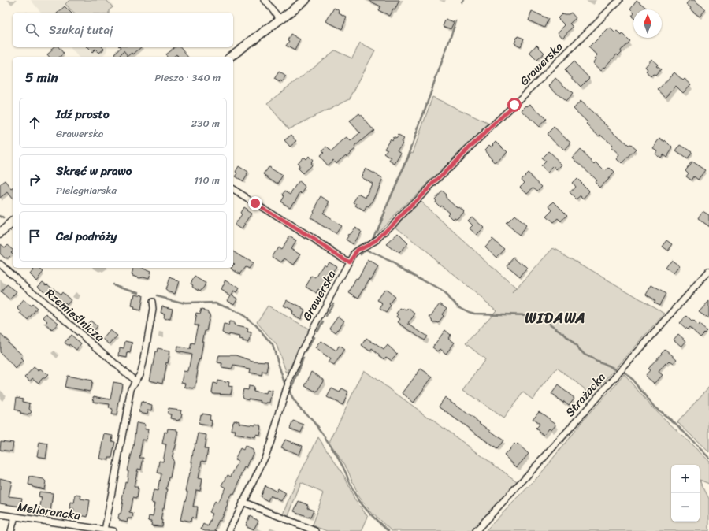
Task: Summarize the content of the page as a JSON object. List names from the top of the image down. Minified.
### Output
{"streets":{"street":["Grawerska","Rzemieślnicza","Strażacka","Meliorancka"]},"districts":["WIDAWA"],"north":"top","page":{"search":"Szukaj tutaj","heading":["5 min","Pieszo · 340 m"],"list":[["Idź prosto","Grawerska","230 m"],["Skręć w prawo","Pielęgniarska","110 m"],"Cel podróży"],"map_buttons":["+","−"]}}
